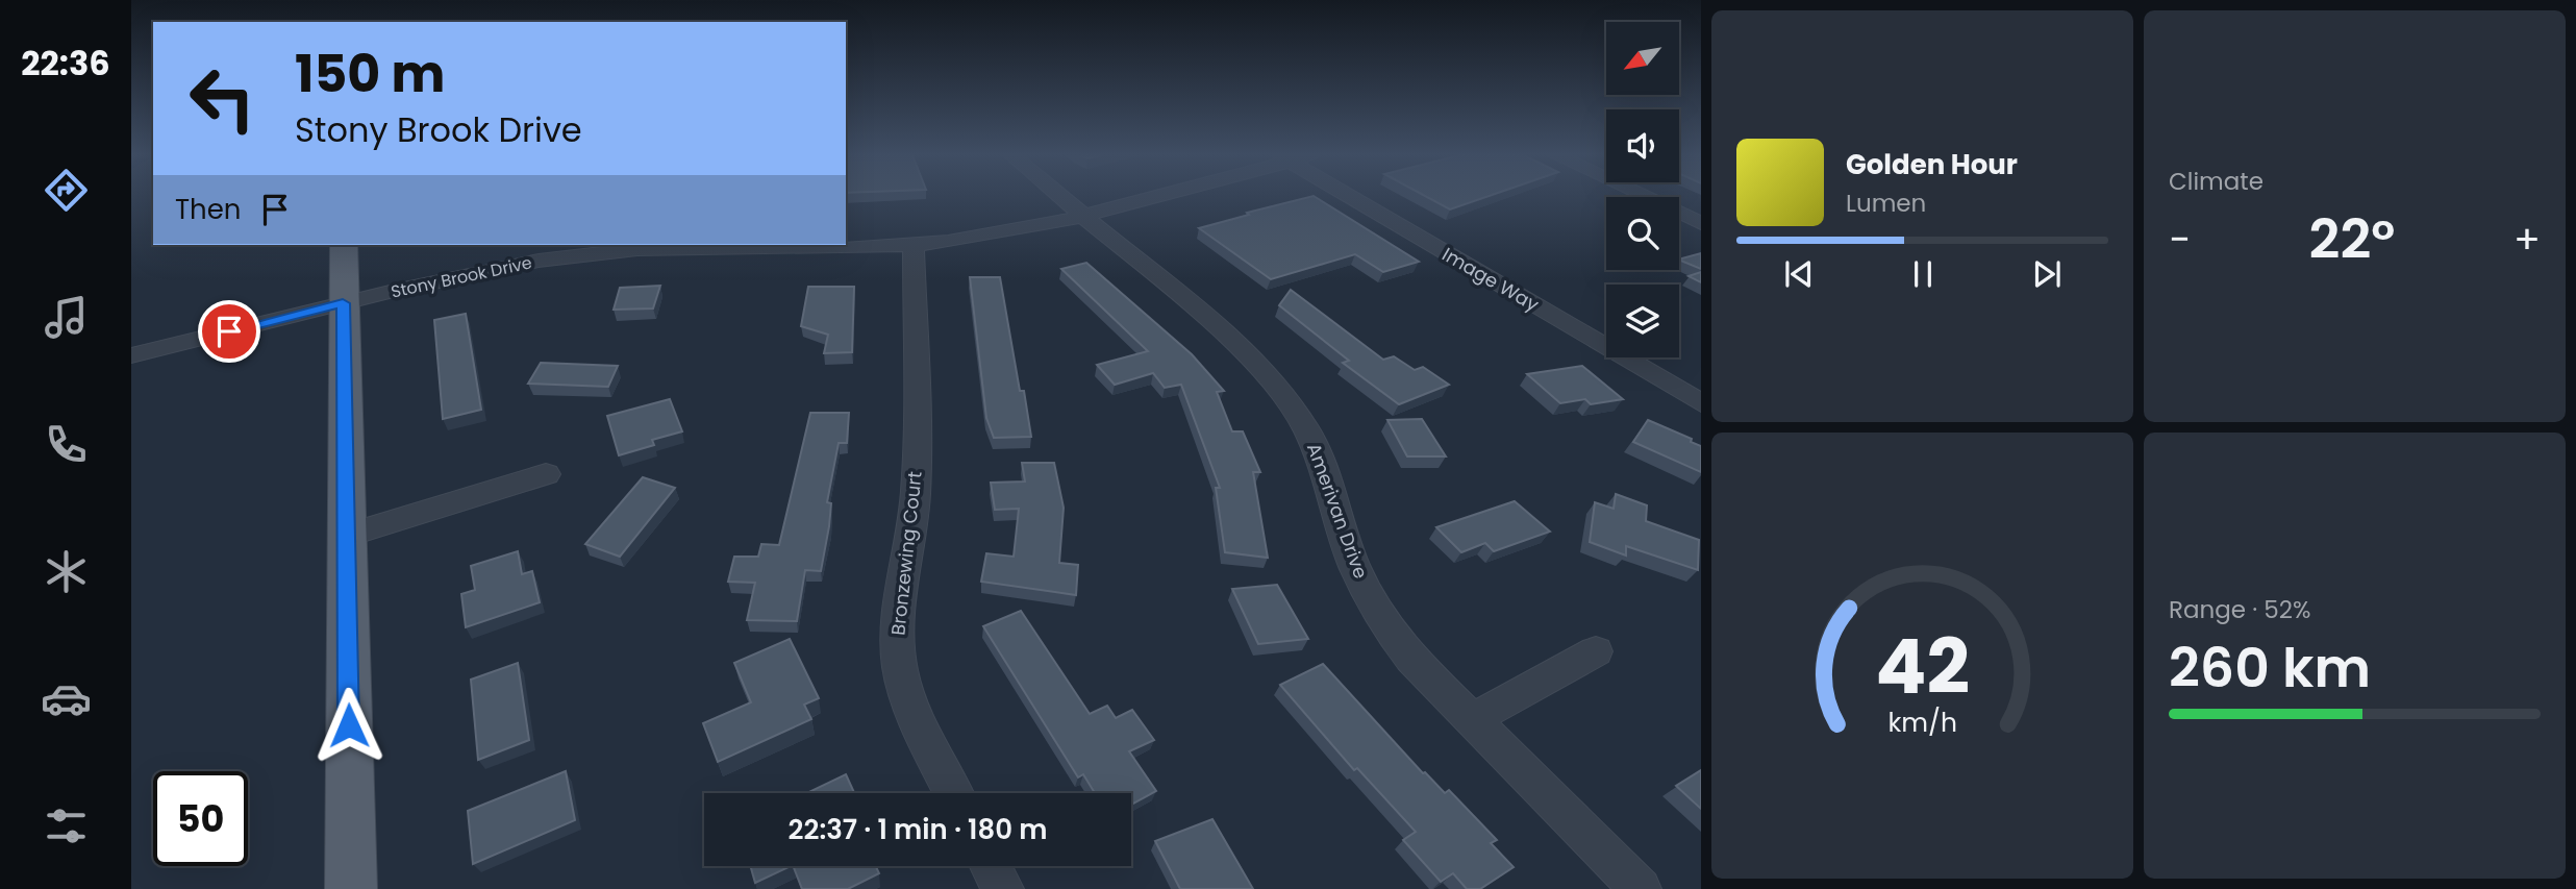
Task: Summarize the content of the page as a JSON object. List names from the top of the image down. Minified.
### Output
{"streets":{"street":["Stony Brook Drive","Image Way","Amerivan Drive","Bronzewing Court"]},"crossings":[["Stony Brook Drive","Amerivan Drive"],["Stony Brook Drive","Bronzewing Court"]],"north":"bottom left","page":{"tabs":"22:36","tile":["Climate",["Range · 52%","260 km"]],"turn":["150 m","Stony Brook Drive"],"song":["Golden Hour","Lumen"],"then":"Then","heat":["−","22°","+"],"limit":"50","trip":"22:37 · 1 min · 180 m","gauge":["42","km/h"]}}
